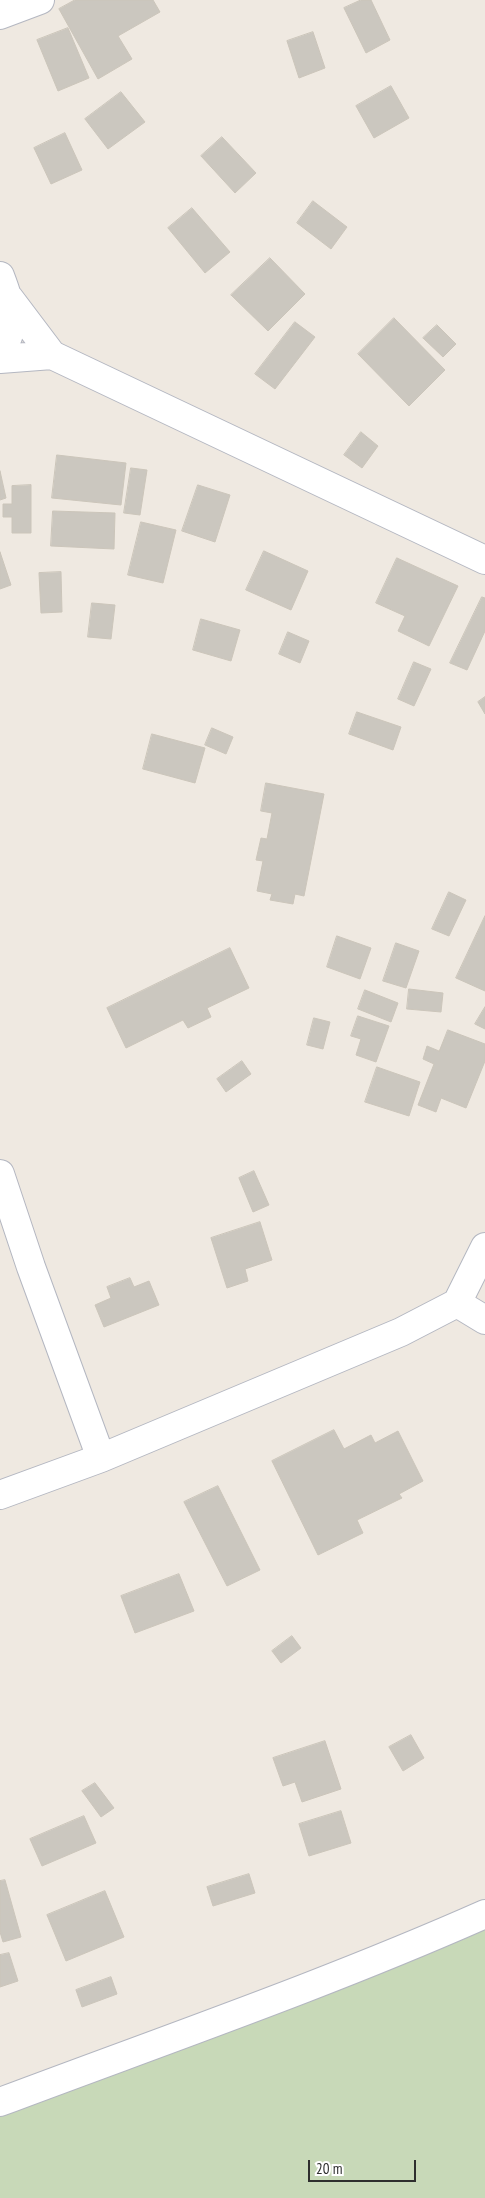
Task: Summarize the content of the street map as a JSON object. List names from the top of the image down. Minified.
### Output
{"scale_bar":"20 m"}
